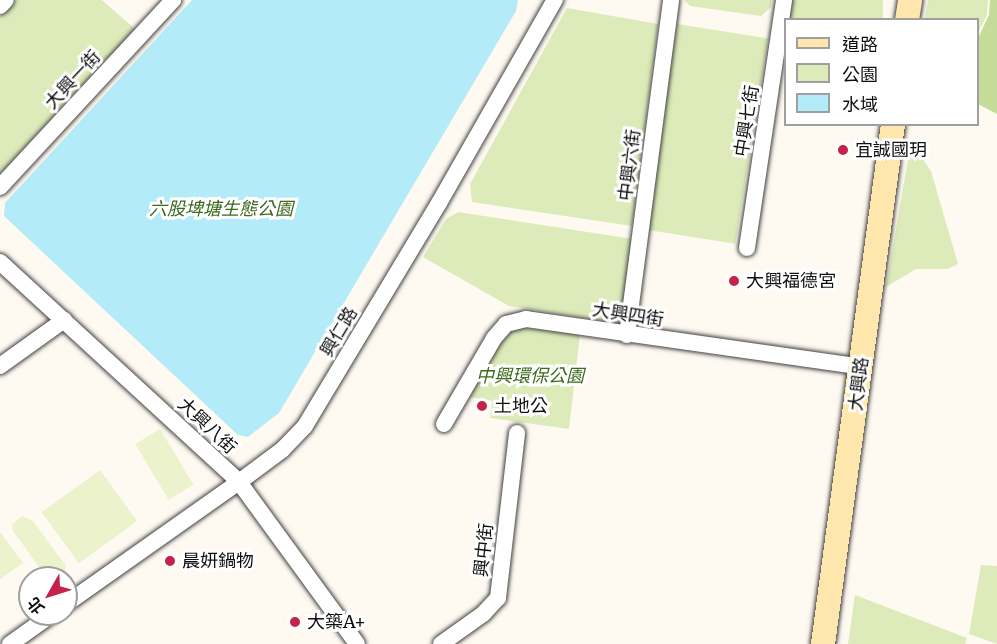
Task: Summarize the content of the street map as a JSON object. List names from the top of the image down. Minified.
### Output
{"streets":{"street":["大興一街","中興七街","中興六街","大興四街","興仁路","大興路","大興八街","興中街"]},"crossings":[["中興六街","大興四街"],["大興四街","大興路"],["興仁路","大興八街"]],"parks":["六股埤塘生態公園","中興環保公園"],"places":["宜誠國玥","大興福德宮","土地公","晨妍鍋物","大築A+"],"legend":["道路","公園","水域"],"north":"bottom left"}
